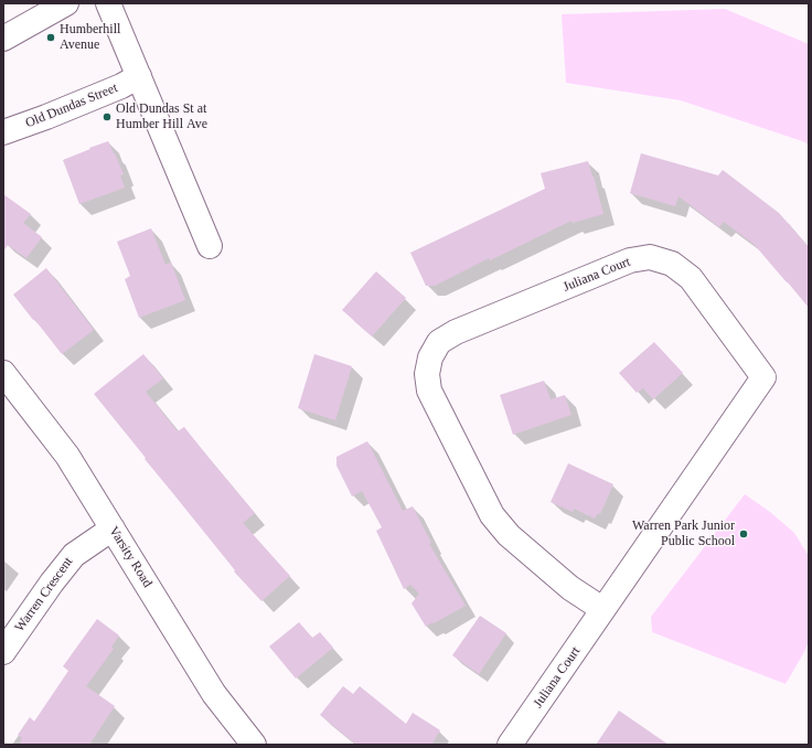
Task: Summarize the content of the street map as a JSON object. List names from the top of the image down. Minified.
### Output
{"streets":{"street":["Old Dundas Street","Juliana Court","Varsity Road","Warren Crescent"]},"crossings":[["Varsity Road","Warren Crescent"]],"places":["Humberhill Avenue","Old Dundas St at Humber Hill Ave","Warren Park Junior Public School"]}
